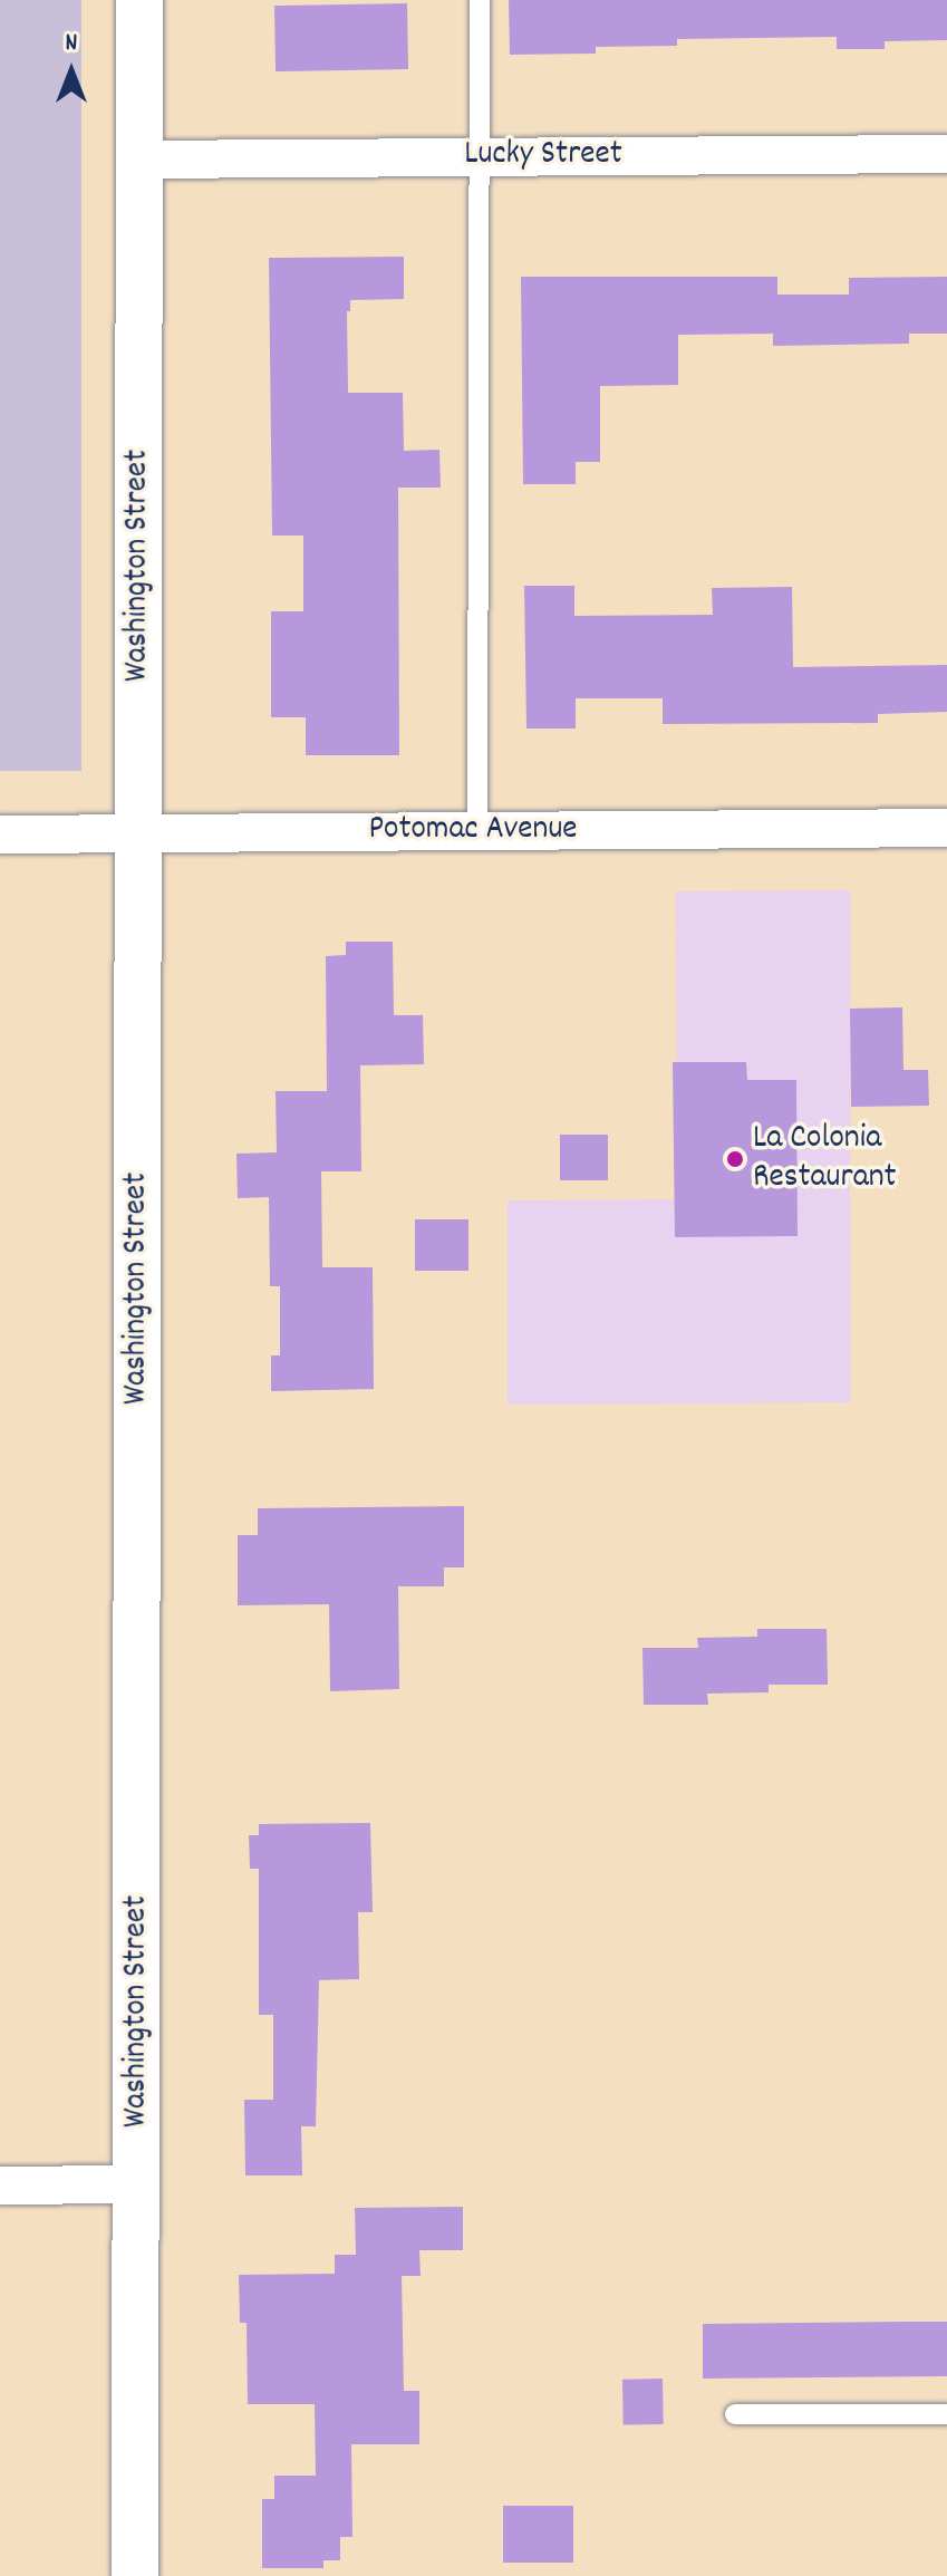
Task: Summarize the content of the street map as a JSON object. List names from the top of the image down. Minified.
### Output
{"streets":{"street":["Lucky Street","Washington Street","Potomac Avenue"]},"crossings":[["Lucky Street","Washington Street"],["Washington Street","Potomac Avenue"]],"places":["La Colonia Restaurant"],"north":"top"}
